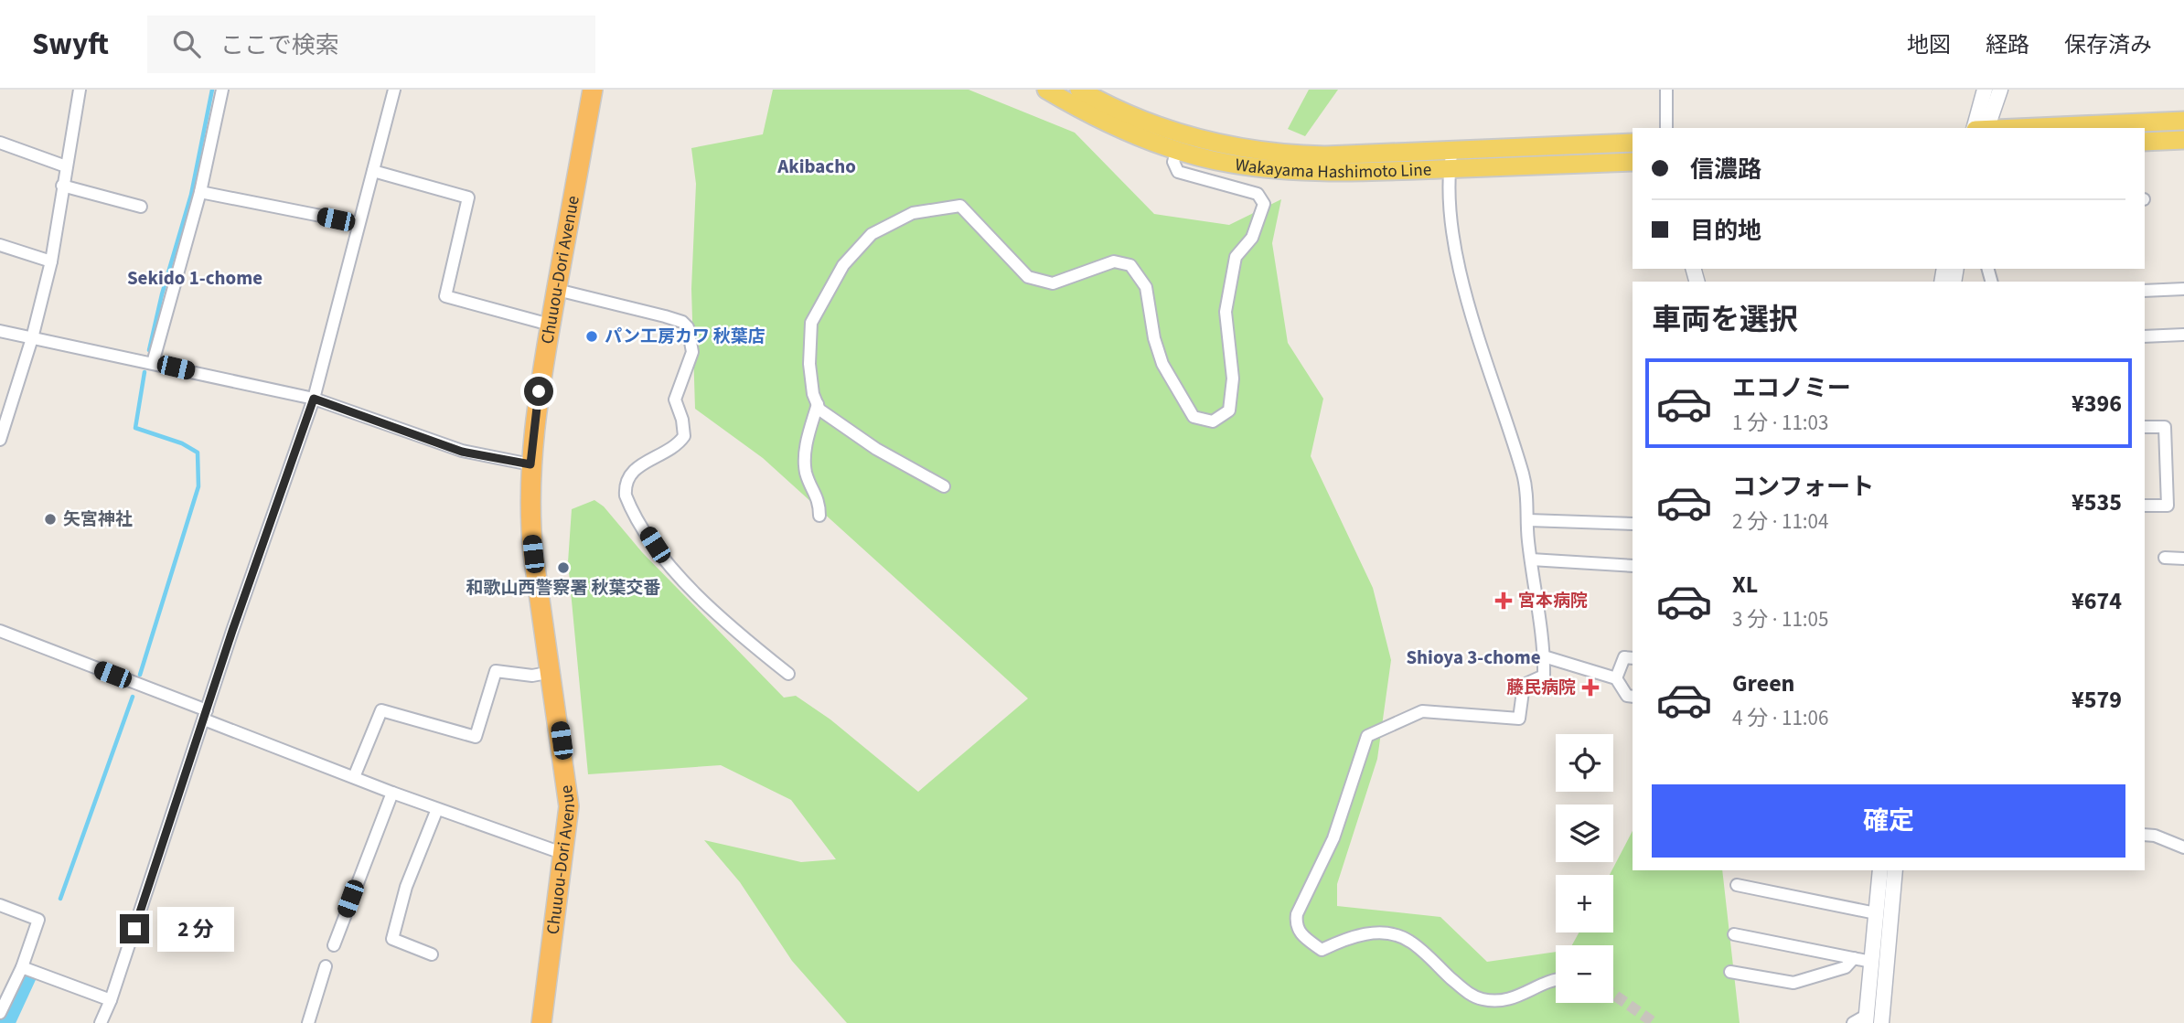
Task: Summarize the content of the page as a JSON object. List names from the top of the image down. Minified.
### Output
{"streets":{"highway":["Chuuou-Dori Avenue"],"main road":["Wakayama Hashimoto Line"]},"districts":["Akibacho","Sekido 1-chome","Shioya 3-chome"],"places":{"other":["パン工房カワ 秋葉店","矢宮神社","和歌山西警察署 秋葉交番"],"health":["宮本病院","藤民病院"]},"page":{"header":"Swyft","search":"ここで検索","nav":["地図","経路","保存済み"],"banner":["信濃路","目的地"],"heading":"車両を選択","list":[{"name":"エコノミー","note":"1 分 · 11:03","value":"¥396"},{"name":"コンフォート","note":"2 分 · 11:04","value":"¥535"},{"name":"XL","note":"3 分 · 11:05","value":"¥674"},{"name":"Green","note":"4 分 · 11:06","value":"¥579"}],"map_buttons":["+","−"],"buttons":"確定","bubble":"2 分"}}
